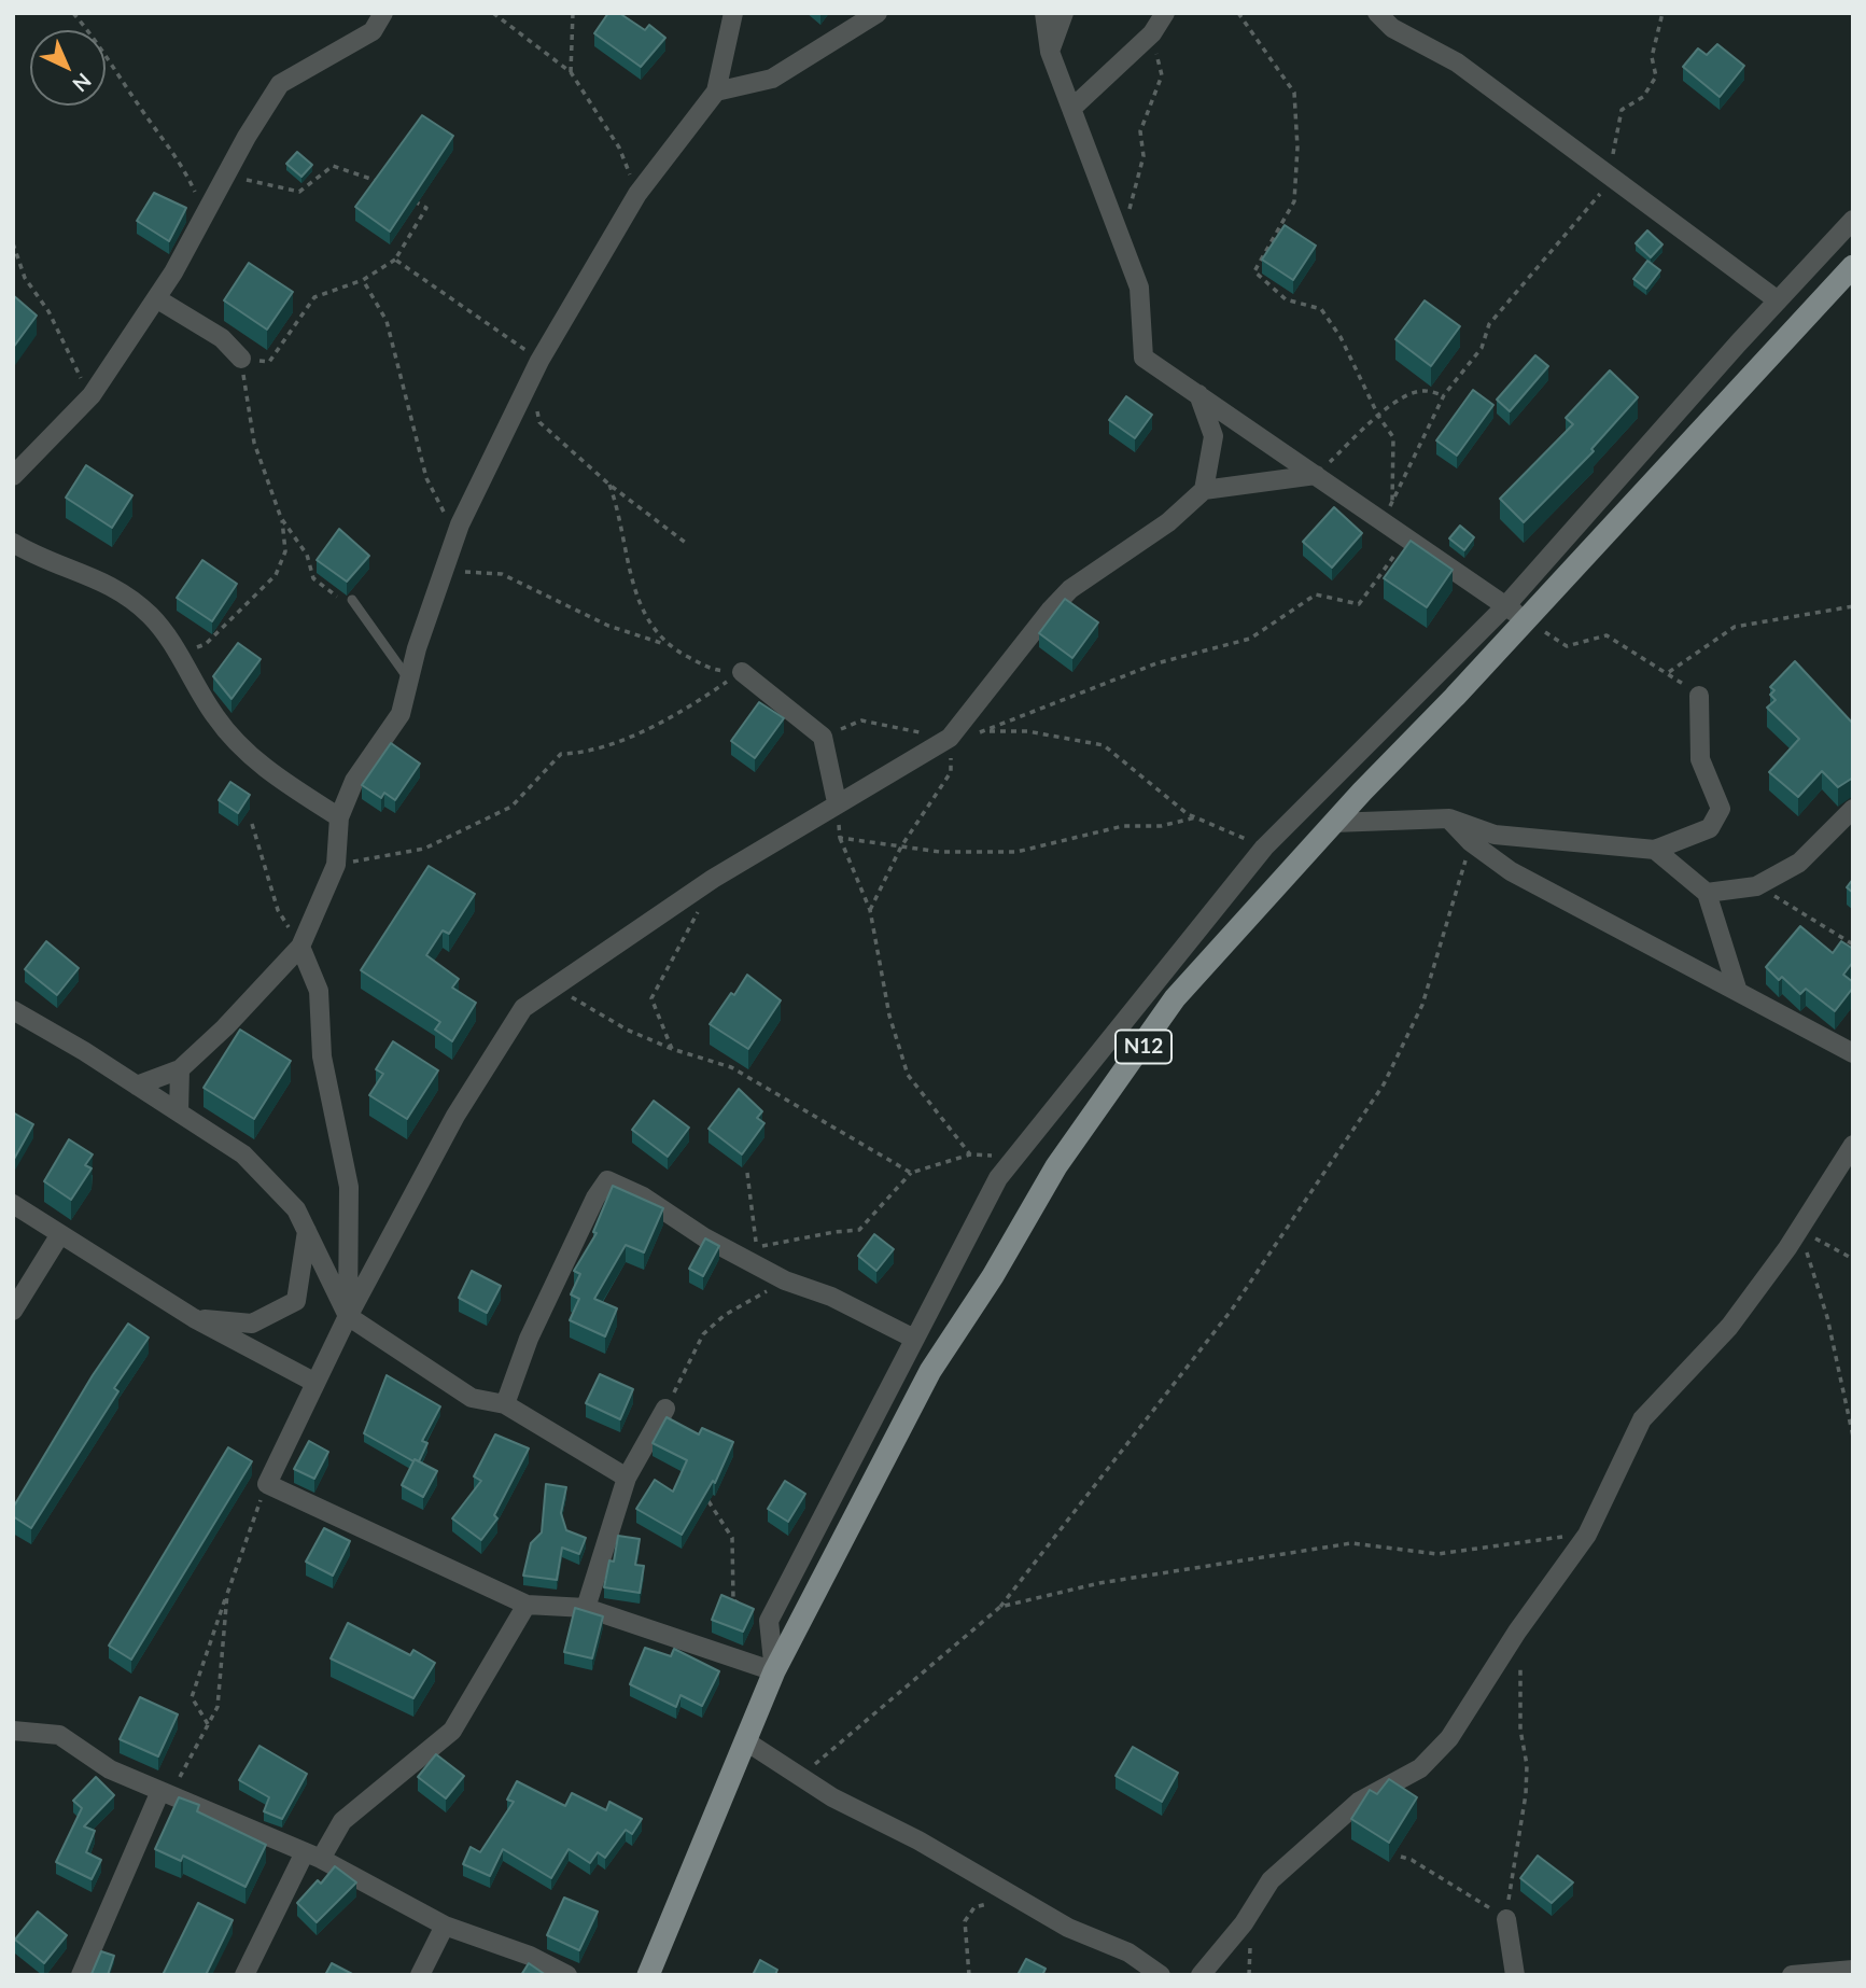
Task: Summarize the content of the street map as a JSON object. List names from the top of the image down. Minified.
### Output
{"streets":{"main road":["N12"]},"north":"bottom right"}
